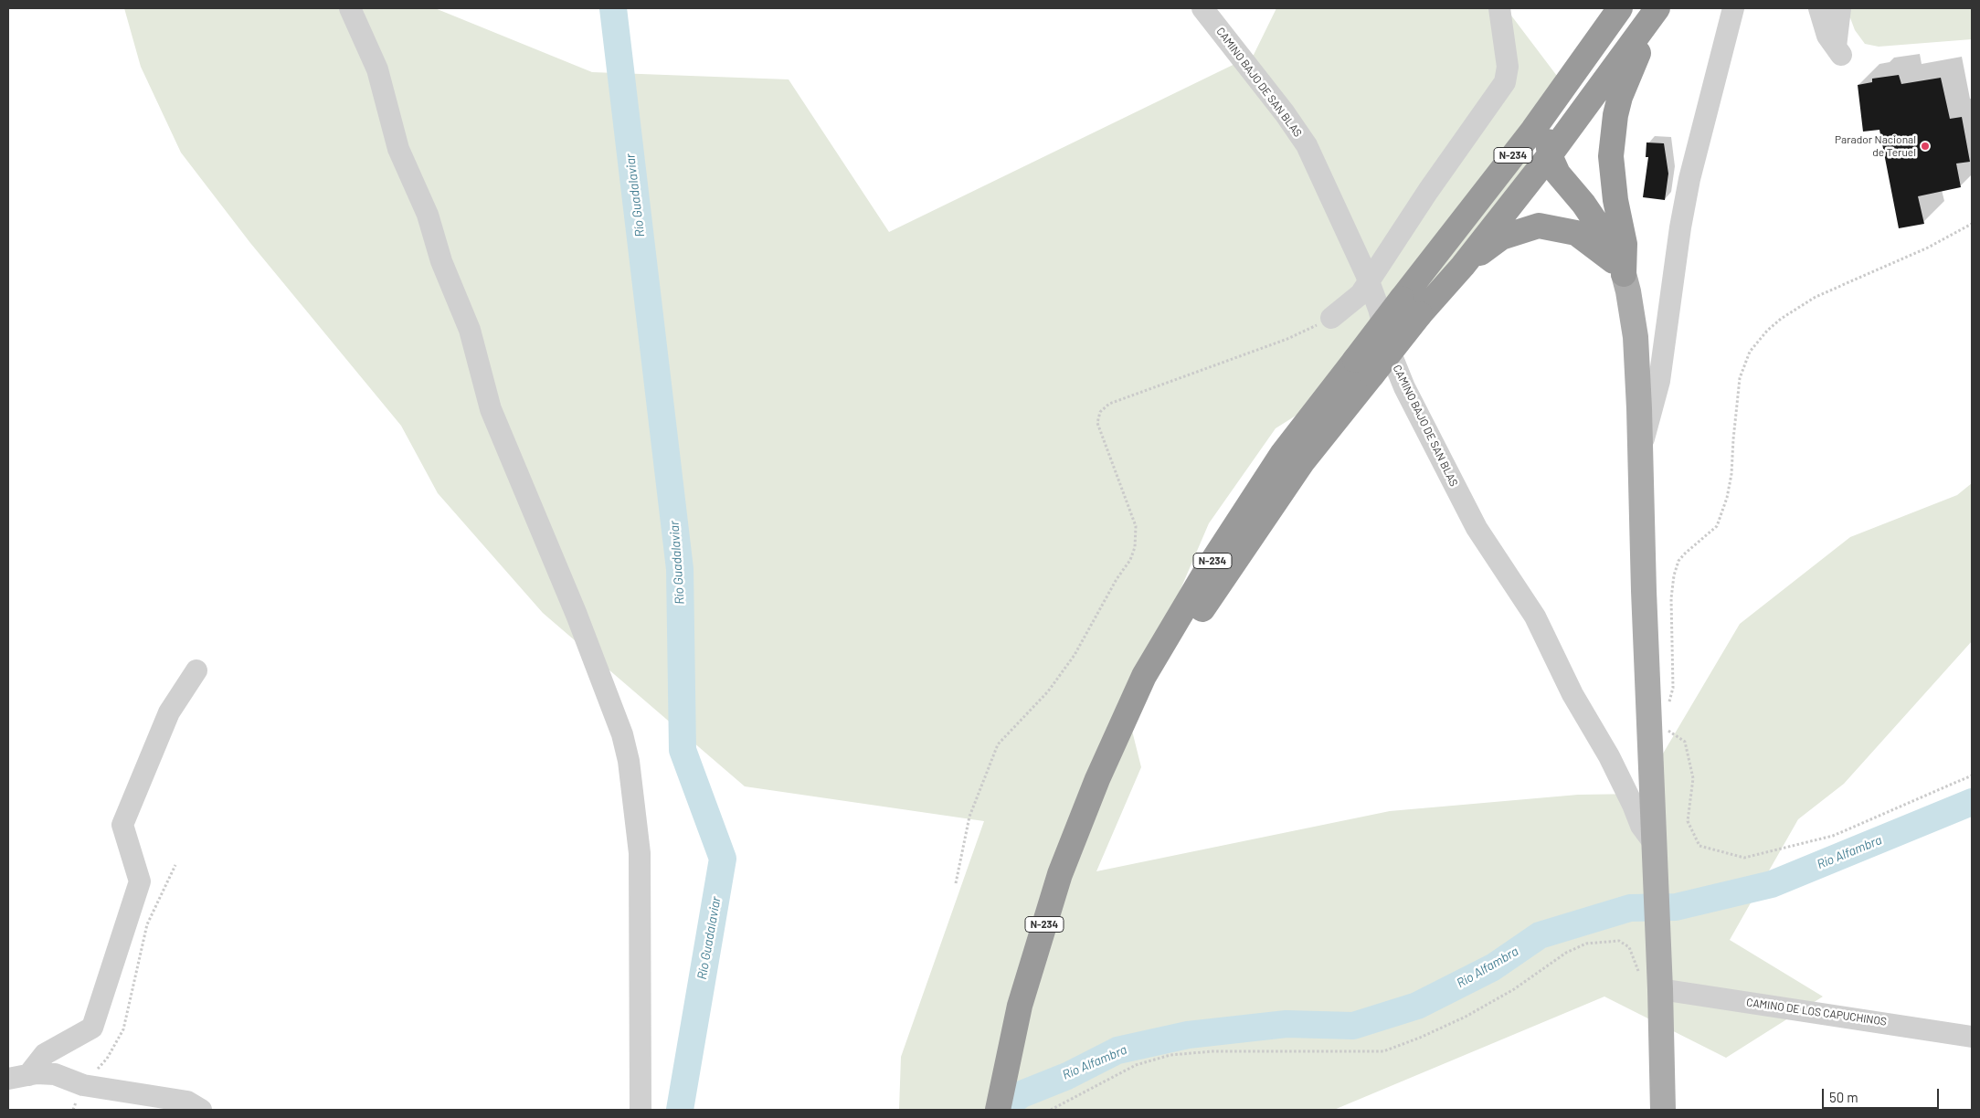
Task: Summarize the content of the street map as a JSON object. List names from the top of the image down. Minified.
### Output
{"streets":{"highway":["N-234"],"street":["CAMINO BAJO DE SAN BLAS","CAMINO DE LOS CAPUCHINOS"]},"water":["Río Guadalaviar","Río Alfambra"],"places":["Parador Nacional de Teruel"],"scale_bar":"50 m"}
